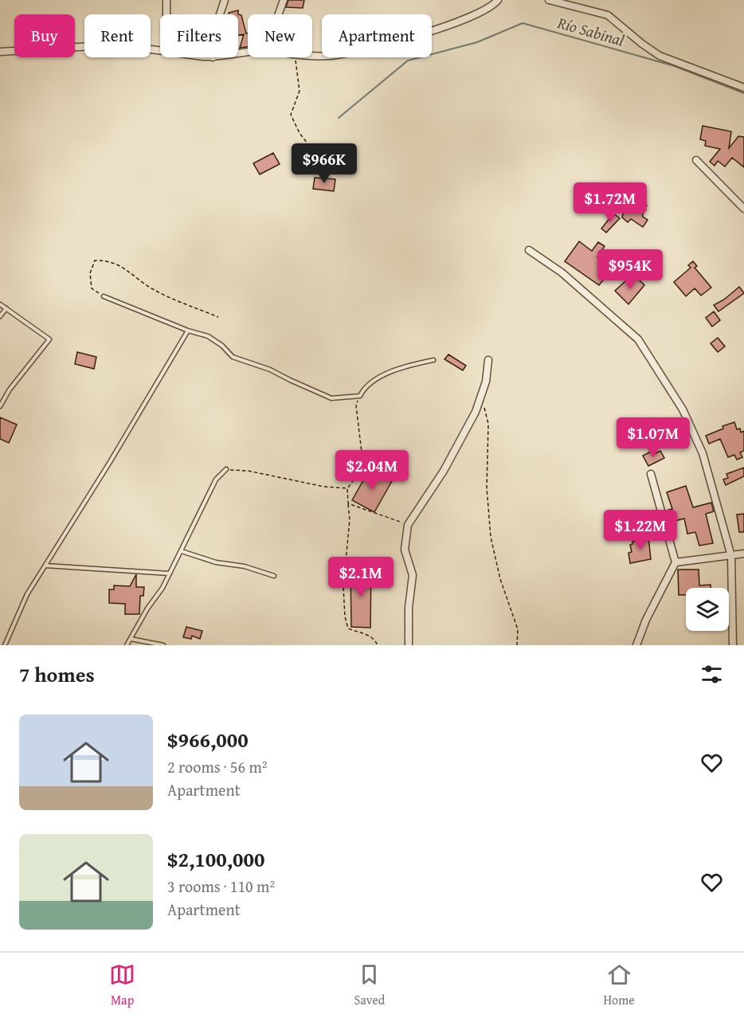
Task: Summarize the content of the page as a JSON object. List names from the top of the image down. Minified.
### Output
{"water":["Río Sabinal"],"page":{"chip":["Buy","Rent","Filters","New","Apartment"],"price":["$966K","$1.72M","$954K","$1.07M","$2.04M","$1.22M","$2.1M"],"heading":"7 homes","list":[{"name":"$966,000","note":"2 rooms · 56 m² · Apartment"},{"name":"$2,100,000","note":"3 rooms · 110 m² · Apartment"}],"tabs":["Map","Saved","Home"]}}
